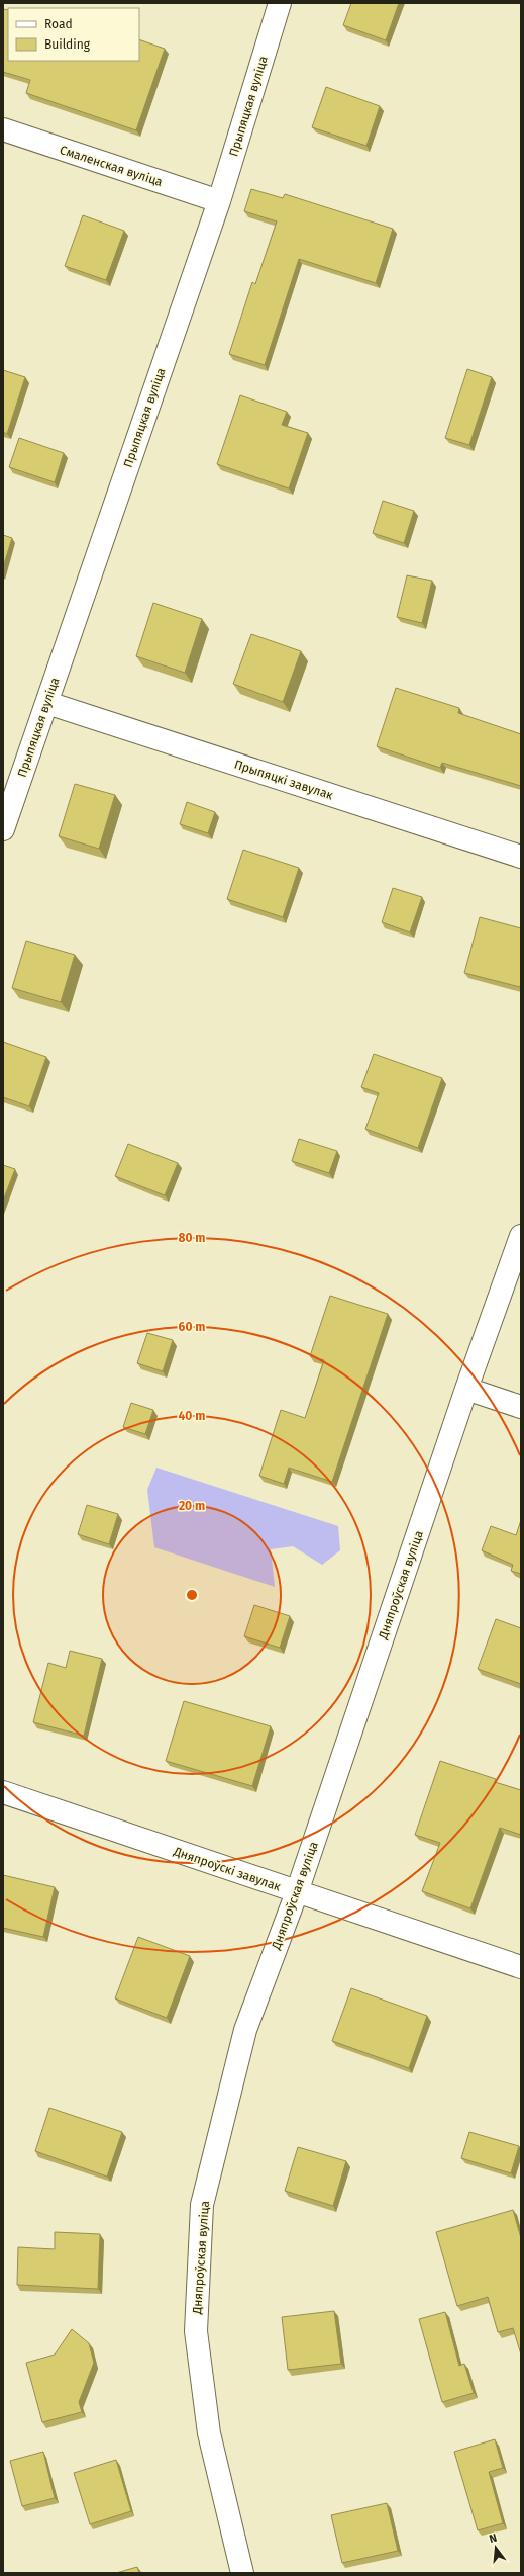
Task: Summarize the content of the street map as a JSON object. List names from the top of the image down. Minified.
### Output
{"streets":{"street":["Прыпяцкая вуліца","Смаленская вуліца","Прыпяцкі завулак","Дняпроўская вуліца","Дняпроўскі завулак"]},"crossings":[["Прыпяцкая вуліца","Смаленская вуліца"],["Прыпяцкая вуліца","Прыпяцкі завулак"],["Дняпроўская вуліца","Дняпроўскі завулак"]],"legend":["Road","Building"],"north":"top","rings":["80 m","60 m","40 m","20 m"]}
